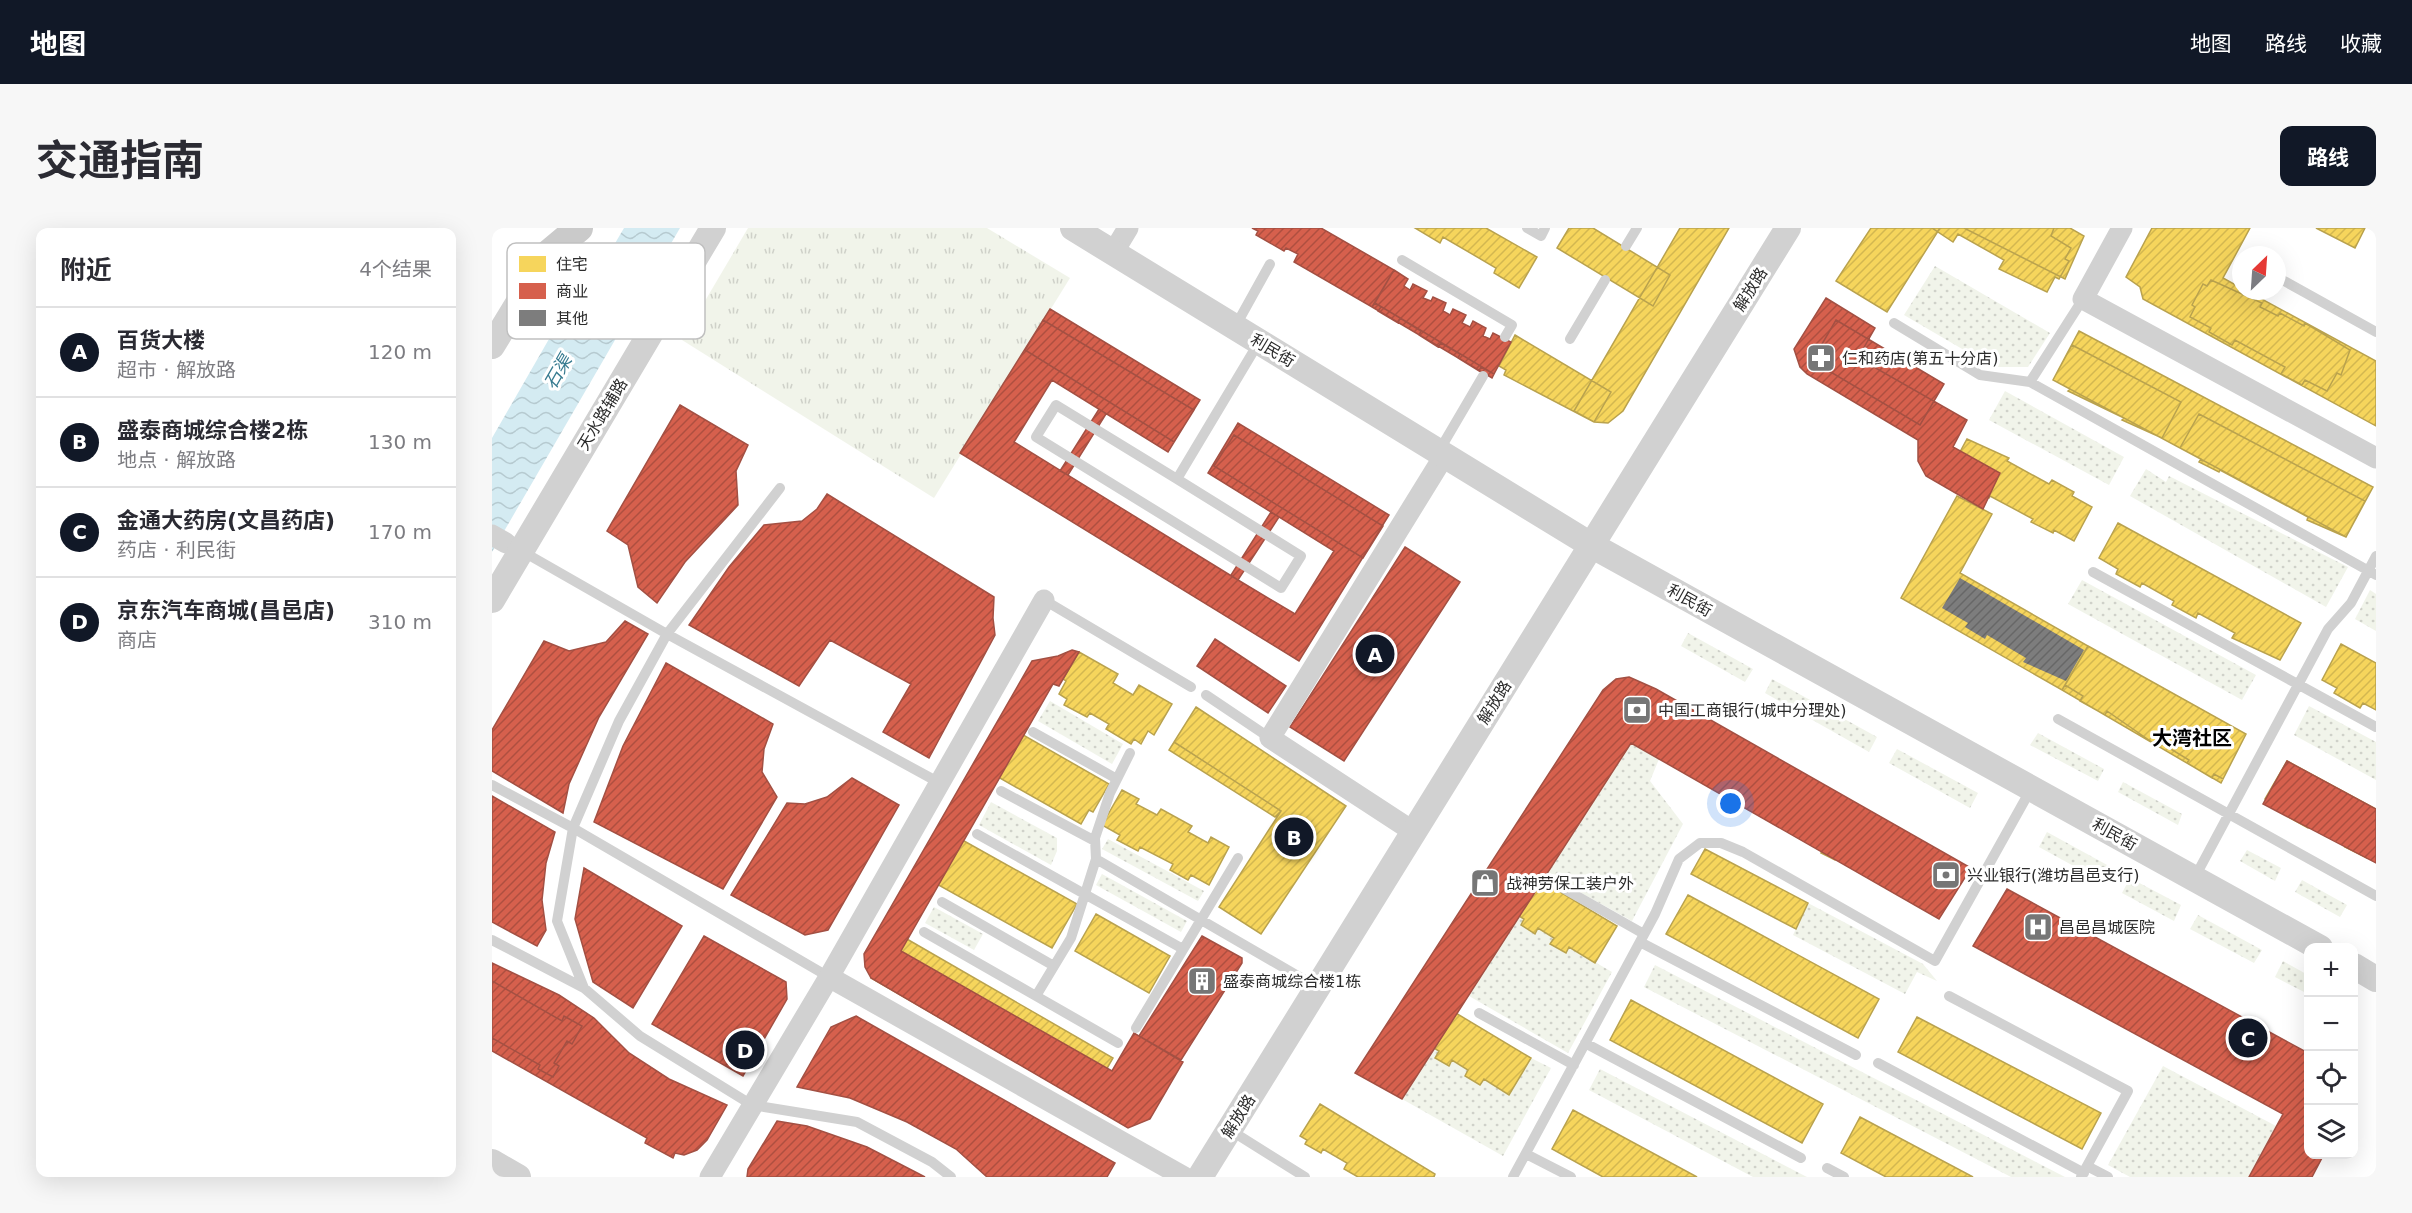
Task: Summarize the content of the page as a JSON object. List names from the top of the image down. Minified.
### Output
{"streets":{"street":["解放路","利民街","天水路辅路"]},"crossings":[["解放路","利民街"]],"districts":["大湾社区"],"water":["石渠"],"places":{"pharmacy":["仁和药店(第五十分店)"],"bank":["中国工商银行(城中分理处)","兴业银行(潍坊昌邑支行)"],"shop":["战神劳保工装户外"],"hospital":["昌邑昌城医院"],"building":["盛泰商城综合楼1栋"]},"legend":["住宅","商业","其他"],"north":"top right","page":{"header":"地图","nav":["地图","路线","收藏"],"title":"交通指南","buttons":"路线","heading":["附近","4个结果"],"list":[{"mark":"A","name":"百货大楼","note":"超市 · 解放路","value":"120 m"},{"mark":"B","name":"盛泰商城综合楼2栋","note":"地点 · 解放路","value":"130 m"},{"mark":"C","name":"金通大药房(文昌药店)","note":"药店 · 利民街","value":"170 m"},{"mark":"D","name":"京东汽车商城(昌邑店)","note":"商店","value":"310 m"}],"pins":["A","B","C","D"],"map_buttons":["+","−"]}}
